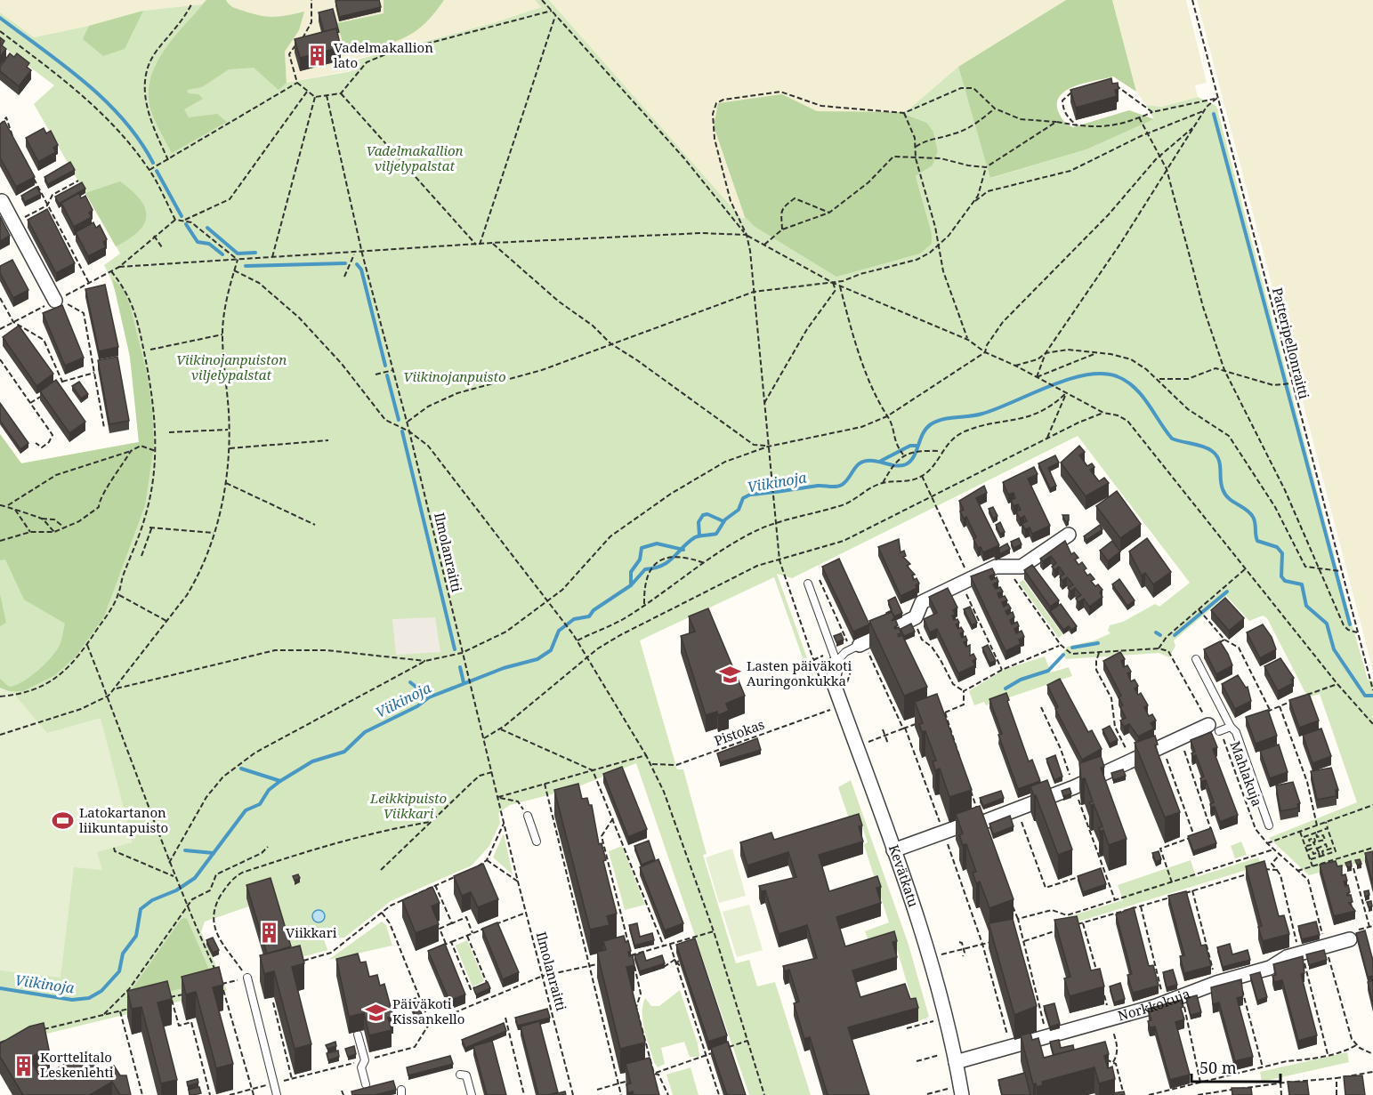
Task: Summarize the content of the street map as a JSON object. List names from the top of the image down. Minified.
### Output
{"streets":{"street":["Kevätkatu","Norkkokuja"],"path":["Patteripellonraitti","Ilmolanraitti","Pistokas","Mahlakuja"]},"crossings":[["Mahlakuja","Norkkokuja"],["Kevätkatu","Norkkokuja"]],"water":["Viikinoja"],"parks":["Vadelmakallion viljelypalstat","Viikinojanpuiston viljelypalstat","Viikinojanpuisto","Leikkipuisto Viikkari"],"places":{"building":["Vadelmakallion lato","Viikkari","Korttelitalo Leskenlehti"],"school or university":["Lasten päiväkoti Auringonkukka","Päiväkoti Kissankello"],"sports":["Latokartanon liikuntapuisto"]},"scale_bar":"50 m"}
